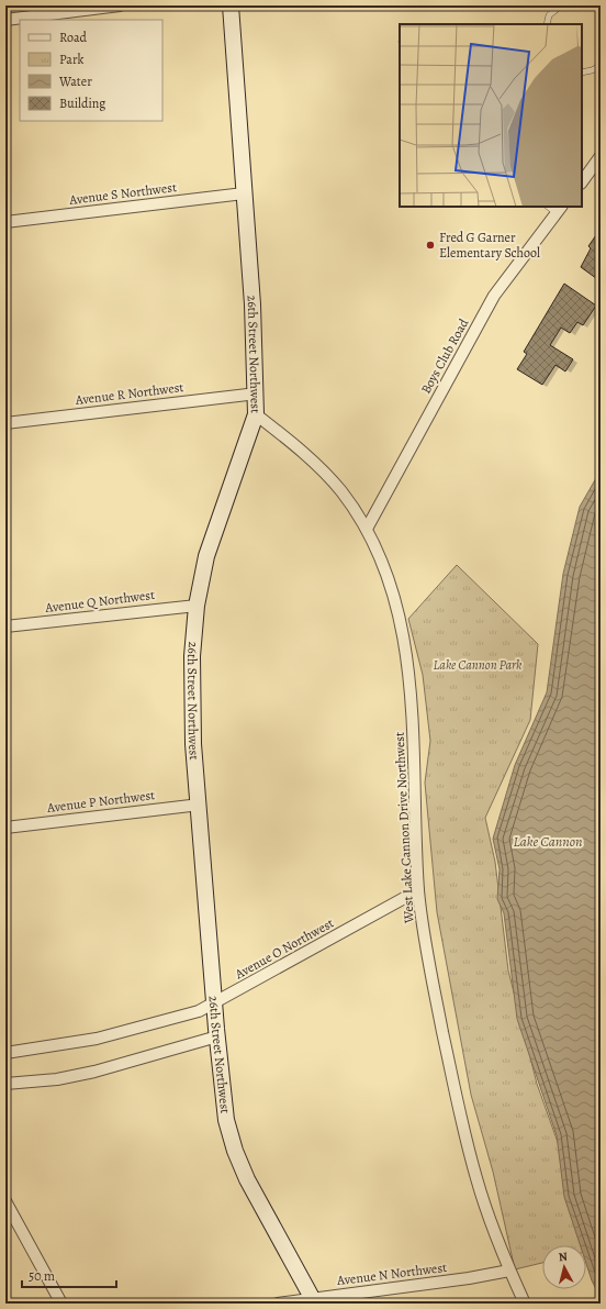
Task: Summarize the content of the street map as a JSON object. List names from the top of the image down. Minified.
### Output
{"streets":{"street":["Avenue S Northwest","26th Street Northwest","Boys Club Road","Avenue R Northwest","Avenue Q Northwest","Avenue P Northwest","West Lake Cannon Drive Northwest","Avenue O Northwest","Avenue N Northwest"]},"crossings":[["Avenue S Northwest","26th Street Northwest"],["26th Street Northwest","Avenue R Northwest"],["26th Street Northwest","Avenue Q Northwest"],["26th Street Northwest","Avenue P Northwest"],["26th Street Northwest","West Lake Cannon Drive Northwest"],["26th Street Northwest","Avenue O Northwest"],["26th Street Northwest","Avenue N Northwest"],["Boys Club Road","West Lake Cannon Drive Northwest"],["West Lake Cannon Drive Northwest","Avenue O Northwest"],["West Lake Cannon Drive Northwest","Avenue N Northwest"]],"water":["Lake Cannon"],"parks":["Lake Cannon Park"],"places":["Fred G Garner Elementary School"],"legend":["Road","Park","Water","Building"],"scale_bar":"50 m","north":"top"}
